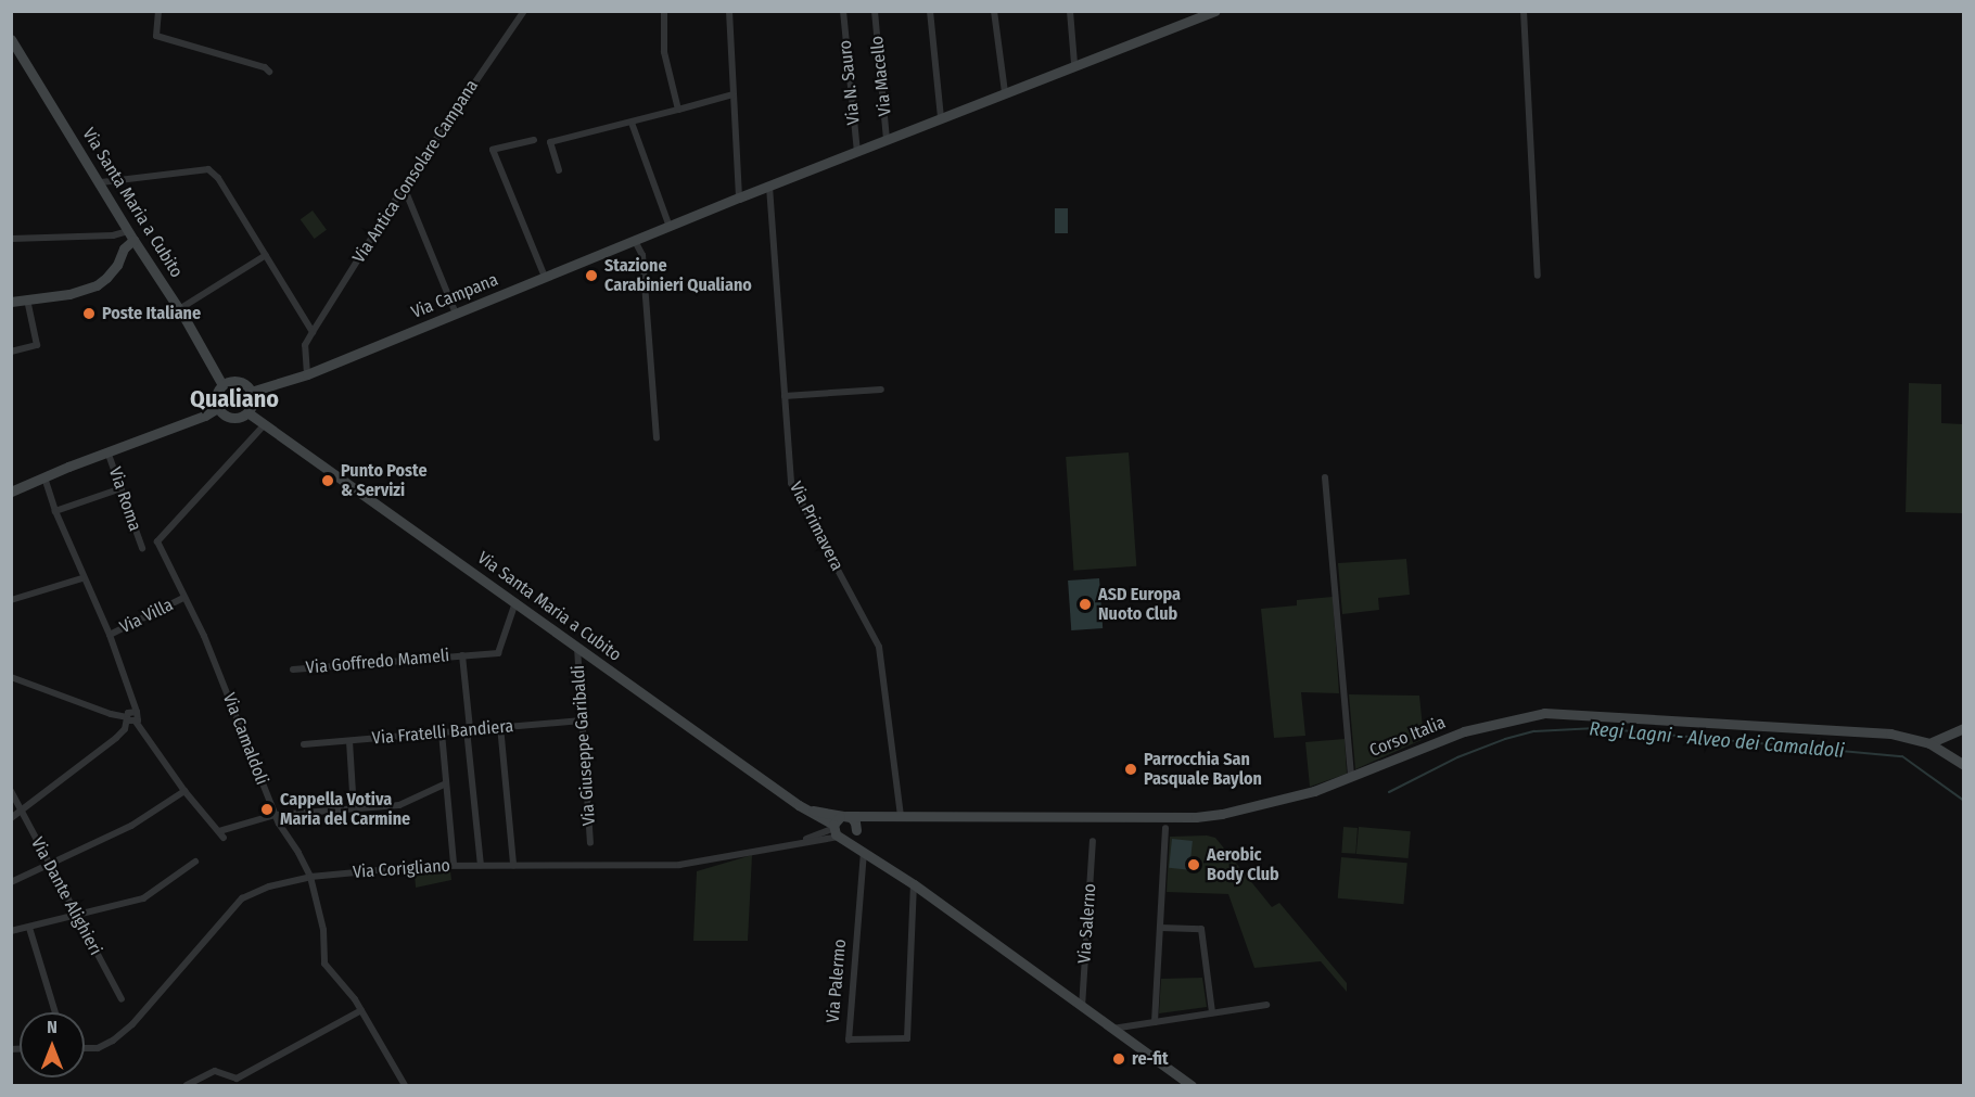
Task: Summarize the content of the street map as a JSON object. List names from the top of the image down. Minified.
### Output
{"streets":{"main road":["Via Santa Maria a Cubito","Via Campana","Corso Italia"],"street":["Via Macello","Via N. Sauro","Via Antica Consolare Campana","Via Roma","Via Primavera","Via Villa","Via Goffredo Mameli","Via Fratelli Bandiera","Via Camaldoli","Via Giuseppe Garibaldi","Via Corigliano","Via Dante Alighieri","Via Salerno","Via Palermo"]},"crossings":[["Via Macello","Via Campana"],["Via N. Sauro","Via Campana"],["Via Santa Maria a Cubito","Via Campana"],["Via Santa Maria a Cubito","Via Goffredo Mameli"],["Via Santa Maria a Cubito","Via Camaldoli"],["Via Santa Maria a Cubito","Via Giuseppe Garibaldi"],["Via Santa Maria a Cubito","Via Corigliano"],["Via Campana","Via Primavera"],["Via Primavera","Corso Italia"],["Via Villa","Via Camaldoli"],["Via Goffredo Mameli","Via Fratelli Bandiera"],["Via Goffredo Mameli","Via Corigliano"],["Via Fratelli Bandiera","Via Giuseppe Garibaldi"],["Via Camaldoli","Via Corigliano"]],"districts":["Qualiano"],"water":["Regi Lagni - Alveo dei Camaldoli"],"places":["Stazione Carabinieri Qualiano","Poste Italiane","Punto Poste & Servizi","ASD Europa Nuoto Club","Parrocchia San Pasquale Baylon","Cappella Votiva Maria del Carmine","Aerobic Body Club","re-fit"],"north":"top"}
